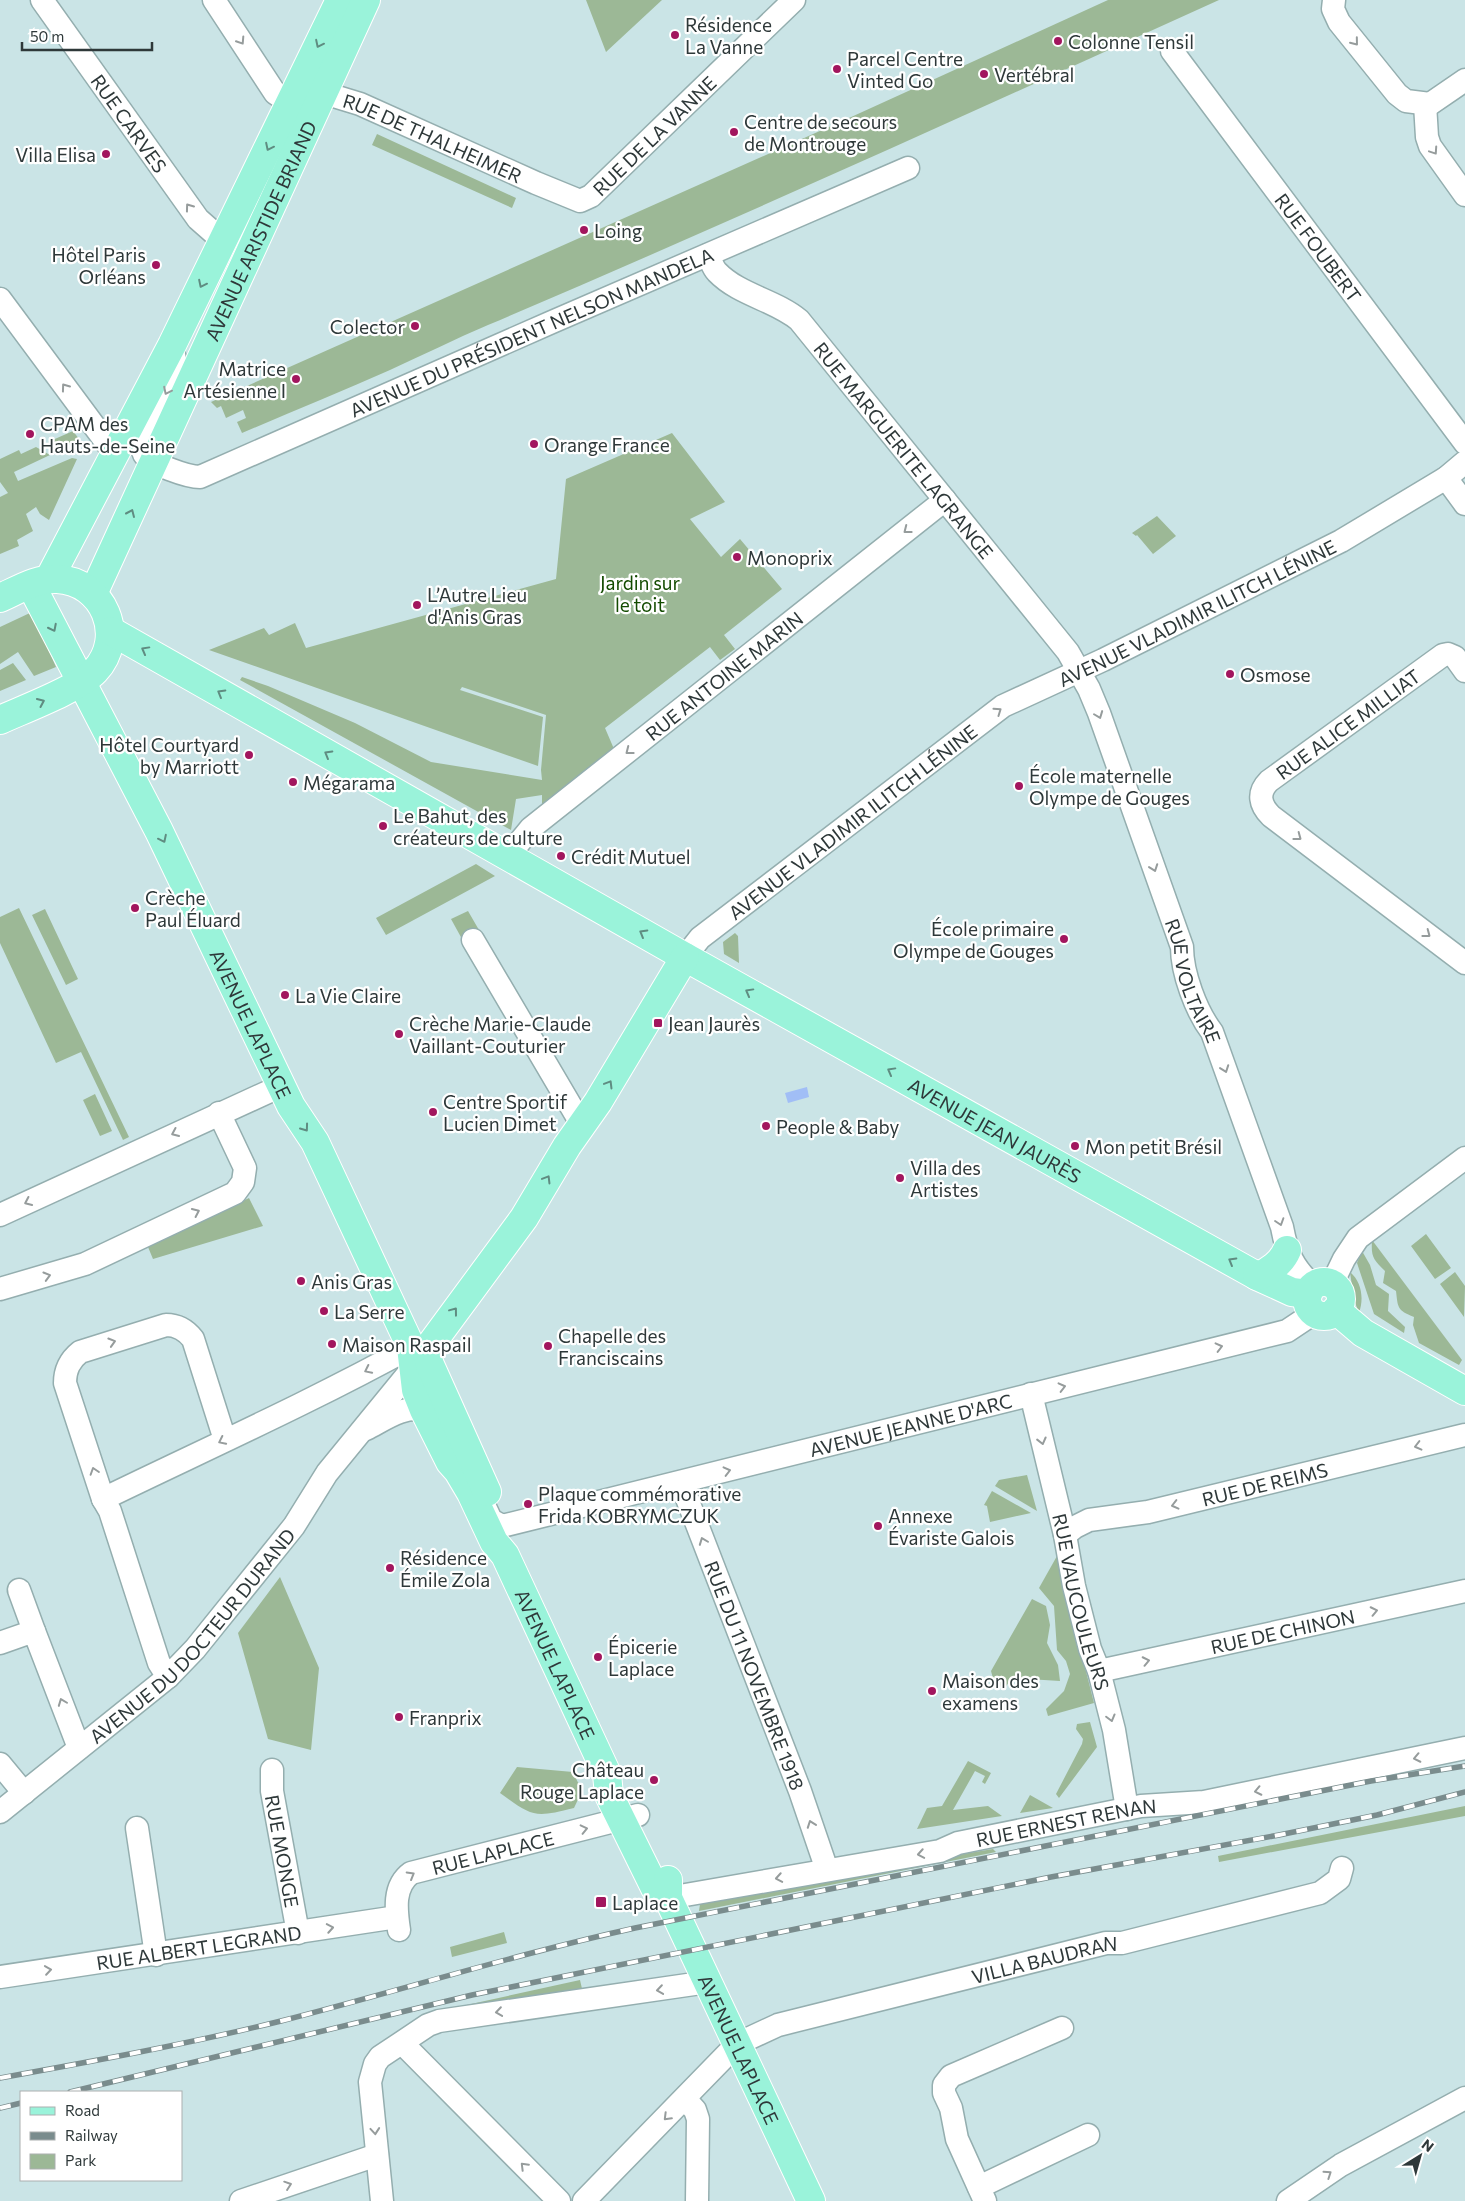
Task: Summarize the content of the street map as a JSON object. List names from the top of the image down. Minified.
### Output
{"streets":{"main road":["AVENUE ARISTIDE BRIAND","AVENUE VLADIMIR ILITCH LÉNINE","AVENUE LAPLACE","AVENUE JEAN JAURÈS"],"street":["RUE CARVES","RUE DE LA VANNE","RUE DE THALHEIMER","RUE FOUBERT","AVENUE DU PRÉSIDENT NELSON MANDELA","RUE MARGUERITE LAGRANGE","RUE ANTOINE MARIN","RUE ALICE MILLIAT","RUE VOLTAIRE","AVENUE JEANNE D'ARC","RUE DE REIMS","RUE VAUCOULEURS","RUE DE CHINON","AVENUE DU DOCTEUR DURAND","RUE DU 11 NOVEMBRE 1918","RUE ERNEST RENAN","RUE MONGE","RUE LAPLACE","RUE ALBERT LEGRAND","VILLA BAUDRAN"]},"crossings":[["RUE CARVES","AVENUE ARISTIDE BRIAND"],["RUE DE LA VANNE","RUE DE THALHEIMER"],["RUE DE THALHEIMER","AVENUE ARISTIDE BRIAND"],["AVENUE ARISTIDE BRIAND","AVENUE DU PRÉSIDENT NELSON MANDELA"],["AVENUE ARISTIDE BRIAND","AVENUE LAPLACE"],["AVENUE DU PRÉSIDENT NELSON MANDELA","RUE MARGUERITE LAGRANGE"],["RUE MARGUERITE LAGRANGE","AVENUE VLADIMIR ILITCH LÉNINE"],["RUE MARGUERITE LAGRANGE","RUE ANTOINE MARIN"],["RUE MARGUERITE LAGRANGE","RUE VOLTAIRE"],["AVENUE VLADIMIR ILITCH LÉNINE","RUE VOLTAIRE"],["AVENUE VLADIMIR ILITCH LÉNINE","AVENUE LAPLACE"],["AVENUE VLADIMIR ILITCH LÉNINE","AVENUE JEAN JAURÈS"],["AVENUE VLADIMIR ILITCH LÉNINE","AVENUE DU DOCTEUR DURAND"],["RUE ANTOINE MARIN","AVENUE JEAN JAURÈS"],["RUE VOLTAIRE","AVENUE JEAN JAURÈS"],["RUE VOLTAIRE","AVENUE JEANNE D'ARC"],["AVENUE LAPLACE","AVENUE JEANNE D'ARC"],["AVENUE LAPLACE","AVENUE DU DOCTEUR DURAND"],["AVENUE LAPLACE","RUE ERNEST RENAN"],["AVENUE LAPLACE","RUE LAPLACE"],["AVENUE LAPLACE","VILLA BAUDRAN"],["AVENUE JEAN JAURÈS","AVENUE JEANNE D'ARC"],["AVENUE JEANNE D'ARC","RUE VAUCOULEURS"],["AVENUE JEANNE D'ARC","RUE DU 11 NOVEMBRE 1918"],["RUE DE REIMS","RUE VAUCOULEURS"],["RUE VAUCOULEURS","RUE DE CHINON"],["RUE VAUCOULEURS","RUE ERNEST RENAN"],["RUE DU 11 NOVEMBRE 1918","RUE ERNEST RENAN"],["RUE MONGE","RUE ALBERT LEGRAND"],["RUE LAPLACE","RUE ALBERT LEGRAND"]],"one_way":["AVENUE VLADIMIR ILITCH LÉNINE","RUE ANTOINE MARIN","RUE VOLTAIRE","AVENUE LAPLACE","AVENUE JEAN JAURÈS","AVENUE JEANNE D'ARC","RUE DE REIMS","RUE VAUCOULEURS","RUE DE CHINON","RUE DU 11 NOVEMBRE 1918","RUE ERNEST RENAN","RUE ALBERT LEGRAND"],"parks":["Jardin sur le toit"],"places":{"other":["Résidence La Vanne","Colonne Tensil","Parcel Centre Vinted Go","Vertébral","Centre de secours de Montrouge","Villa Elisa","Loing","Hôtel Paris Orléans","Colector","Matrice Artésienne I","CPAM des Hauts-de-Seine","Orange France","Monoprix","L’Autre Lieu d'Anis Gras","Osmose","Hôtel Courtyard by Marriott","Mégarama","École maternelle Olympe de Gouges","Le Bahut, des créateurs de culture","Crédit Mutuel","Crèche Paul Éluard","École primaire Olympe de Gouges","La Vie Claire","Crèche Marie-Claude Vaillant-Couturier","Centre Sportif Lucien Dimet","People & Baby","Mon petit Brésil","Villa des Artistes","Anis Gras","La Serre","Maison Raspail","Chapelle des Franciscains","Plaque commémorative Frida KOBRYMCZUK","Annexe Évariste Galois","Résidence Émile Zola","Épicerie Laplace","Maison des examens","Franprix","Château Rouge Laplace"],"transit":["Jean Jaurès","Laplace"]},"legend":["Road","Railway","Park"],"scale_bar":"50 m","north":"top right"}
